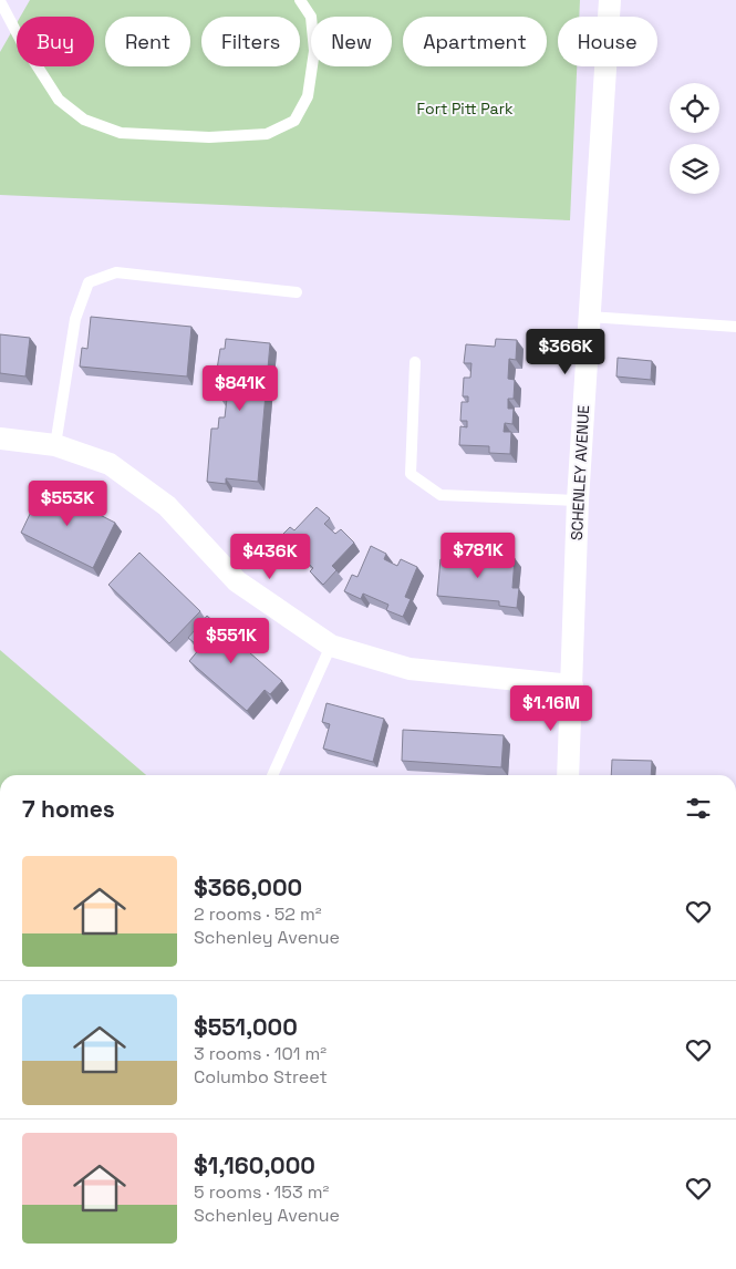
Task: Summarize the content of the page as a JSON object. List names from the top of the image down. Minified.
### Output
{"streets":{"street":["SCHENLEY AVENUE"]},"parks":["Fort Pitt Park"],"page":{"chip":["Buy","Rent","Filters","New","Apartment","House"],"price":["$366K","$841K","$553K","$781K","$436K","$551K","$1.16M"],"heading":"7 homes","list":[{"name":"$366,000","note":"2 rooms · 52 m² · Schenley Avenue"},{"name":"$551,000","note":"3 rooms · 101 m² · Columbo Street"},{"name":"$1,160,000","note":"5 rooms · 153 m² · Schenley Avenue"}]}}
